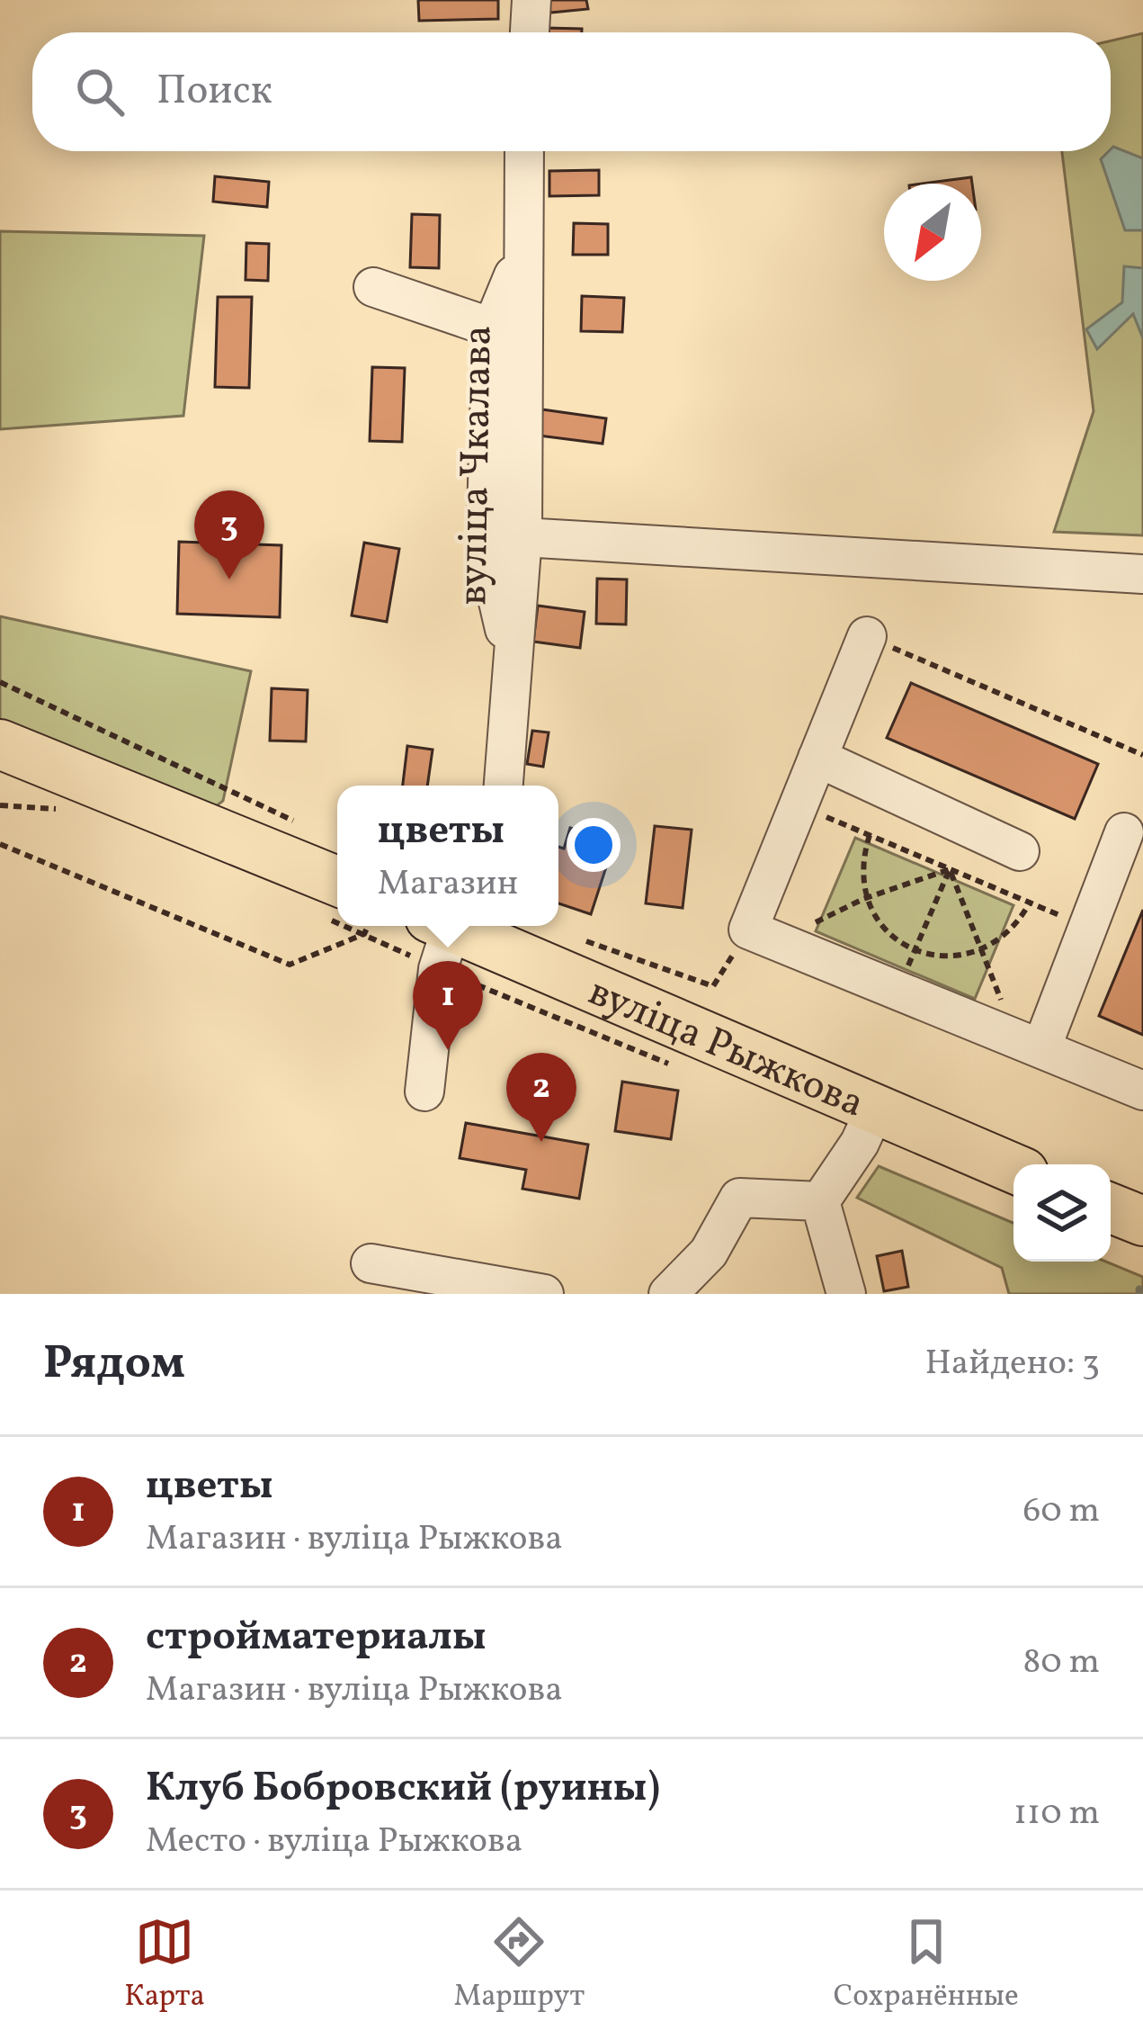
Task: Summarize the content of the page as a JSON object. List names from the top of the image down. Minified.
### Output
{"streets":{"main road":["вуліца Рыжкова"],"street":["вуліца Чкалава"]},"north":"bottom left","page":{"search":"Поиск","pins":["3","1","2"],"popup":["цветы","Магазин"],"heading":["Рядом","Найдено: 3"],"list":[{"mark":"1","name":"цветы","note":"Магазин · вуліца Рыжкова","value":"60 m"},{"mark":"2","name":"стройматериалы","note":"Магазин · вуліца Рыжкова","value":"80 m"},{"mark":"3","name":"Клуб Бобровский (руины)","note":"Место · вуліца Рыжкова","value":"110 m"}],"nav":["Карта","Маршрут","Сохранённые"]}}
